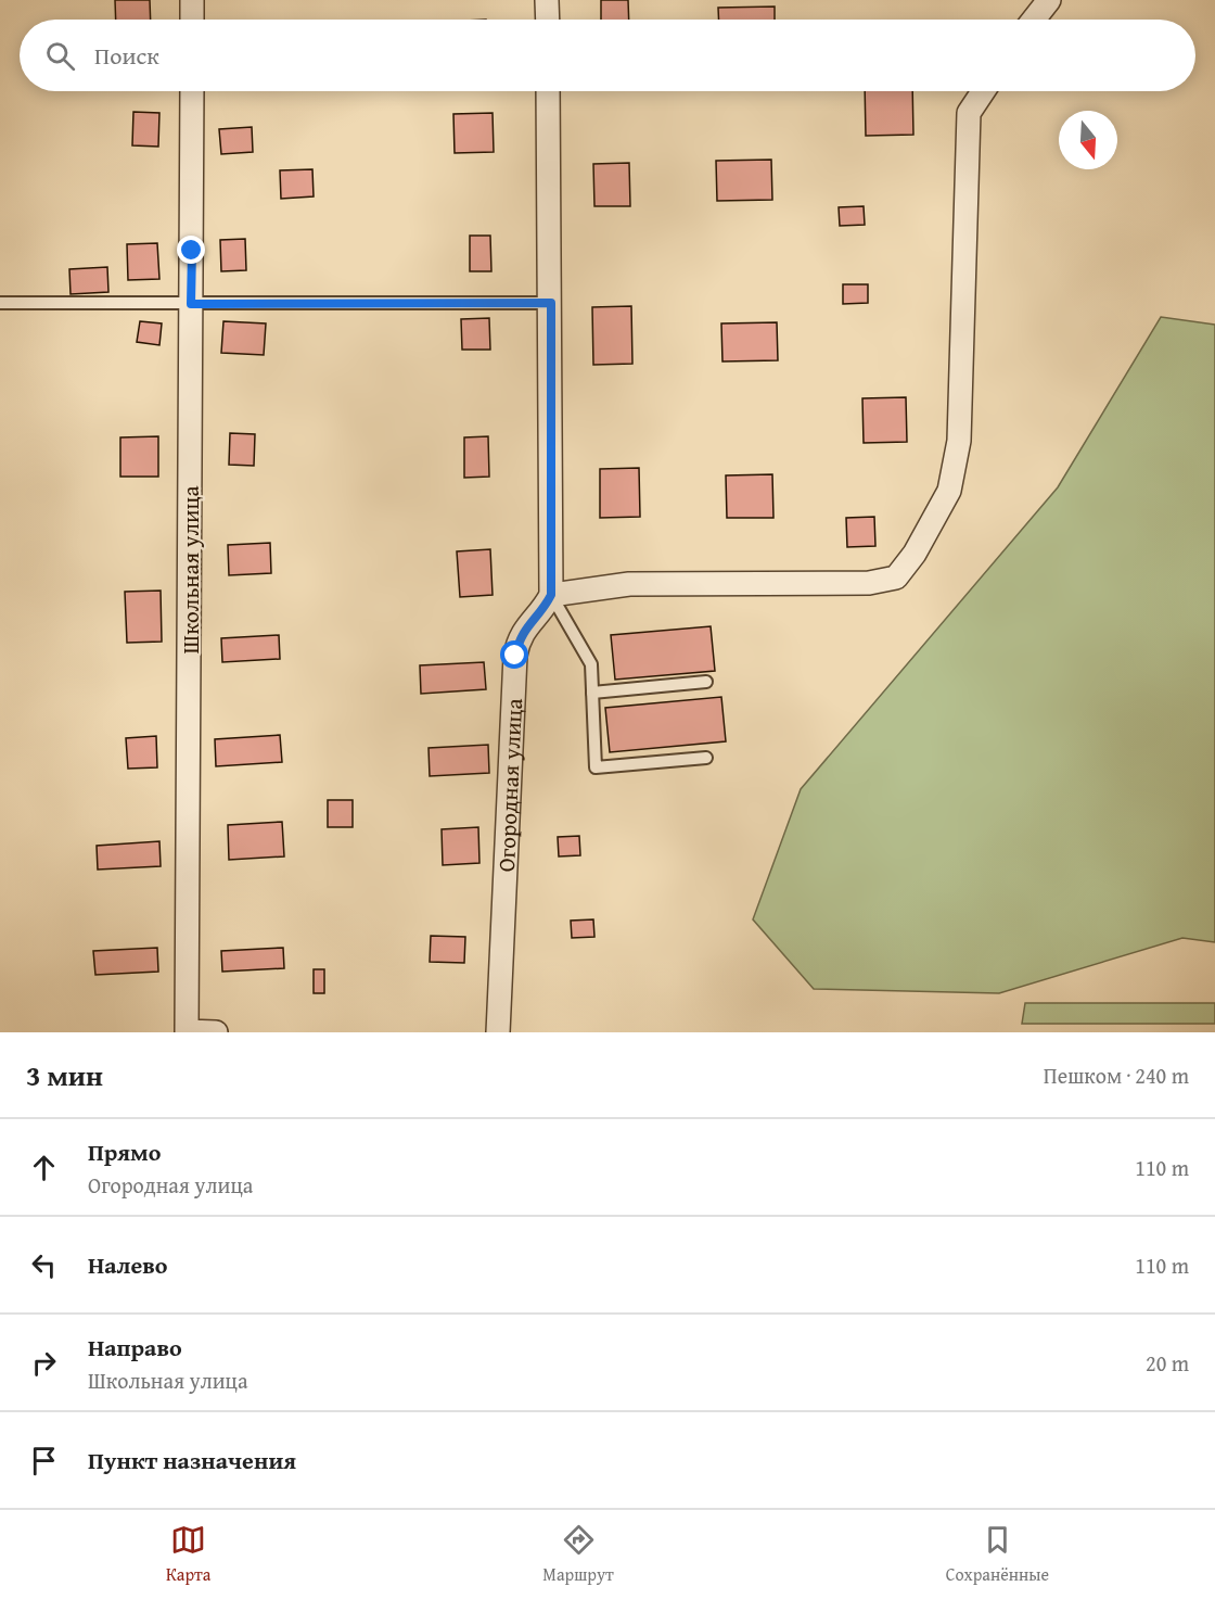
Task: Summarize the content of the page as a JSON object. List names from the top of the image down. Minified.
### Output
{"streets":{"street":["Школьная улица","Огородная улица"]},"north":"bottom","page":{"search":"Поиск","heading":["3 мин","Пешком · 240 m"],"list":[["Прямо","Огородная улица","110 m"],["Налево","110 m"],["Направо","Школьная улица","20 m"],"Пункт назначения"],"nav":["Карта","Маршрут","Сохранённые"]}}
